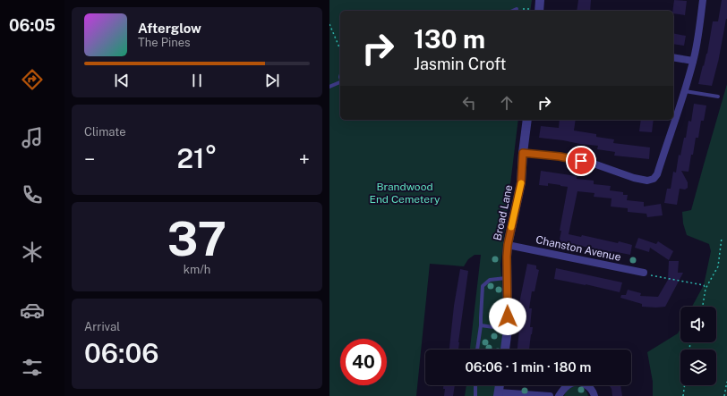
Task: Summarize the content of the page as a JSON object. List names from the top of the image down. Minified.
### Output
{"streets":{"street":["Broad Lane","Chanston Avenue"]},"crossings":[["Broad Lane","Chanston Avenue"]],"parks":["Brandwood End Cemetery"],"page":{"tabs":"06:05","turn":["130 m","Jasmin Croft"],"song":["Afterglow","The Pines"],"tile":["Climate",["37","km/h"],["Arrival","06:06"]],"heat":["−","21°","+"],"limit":"40","trip":"06:06 · 1 min · 180 m"}}
